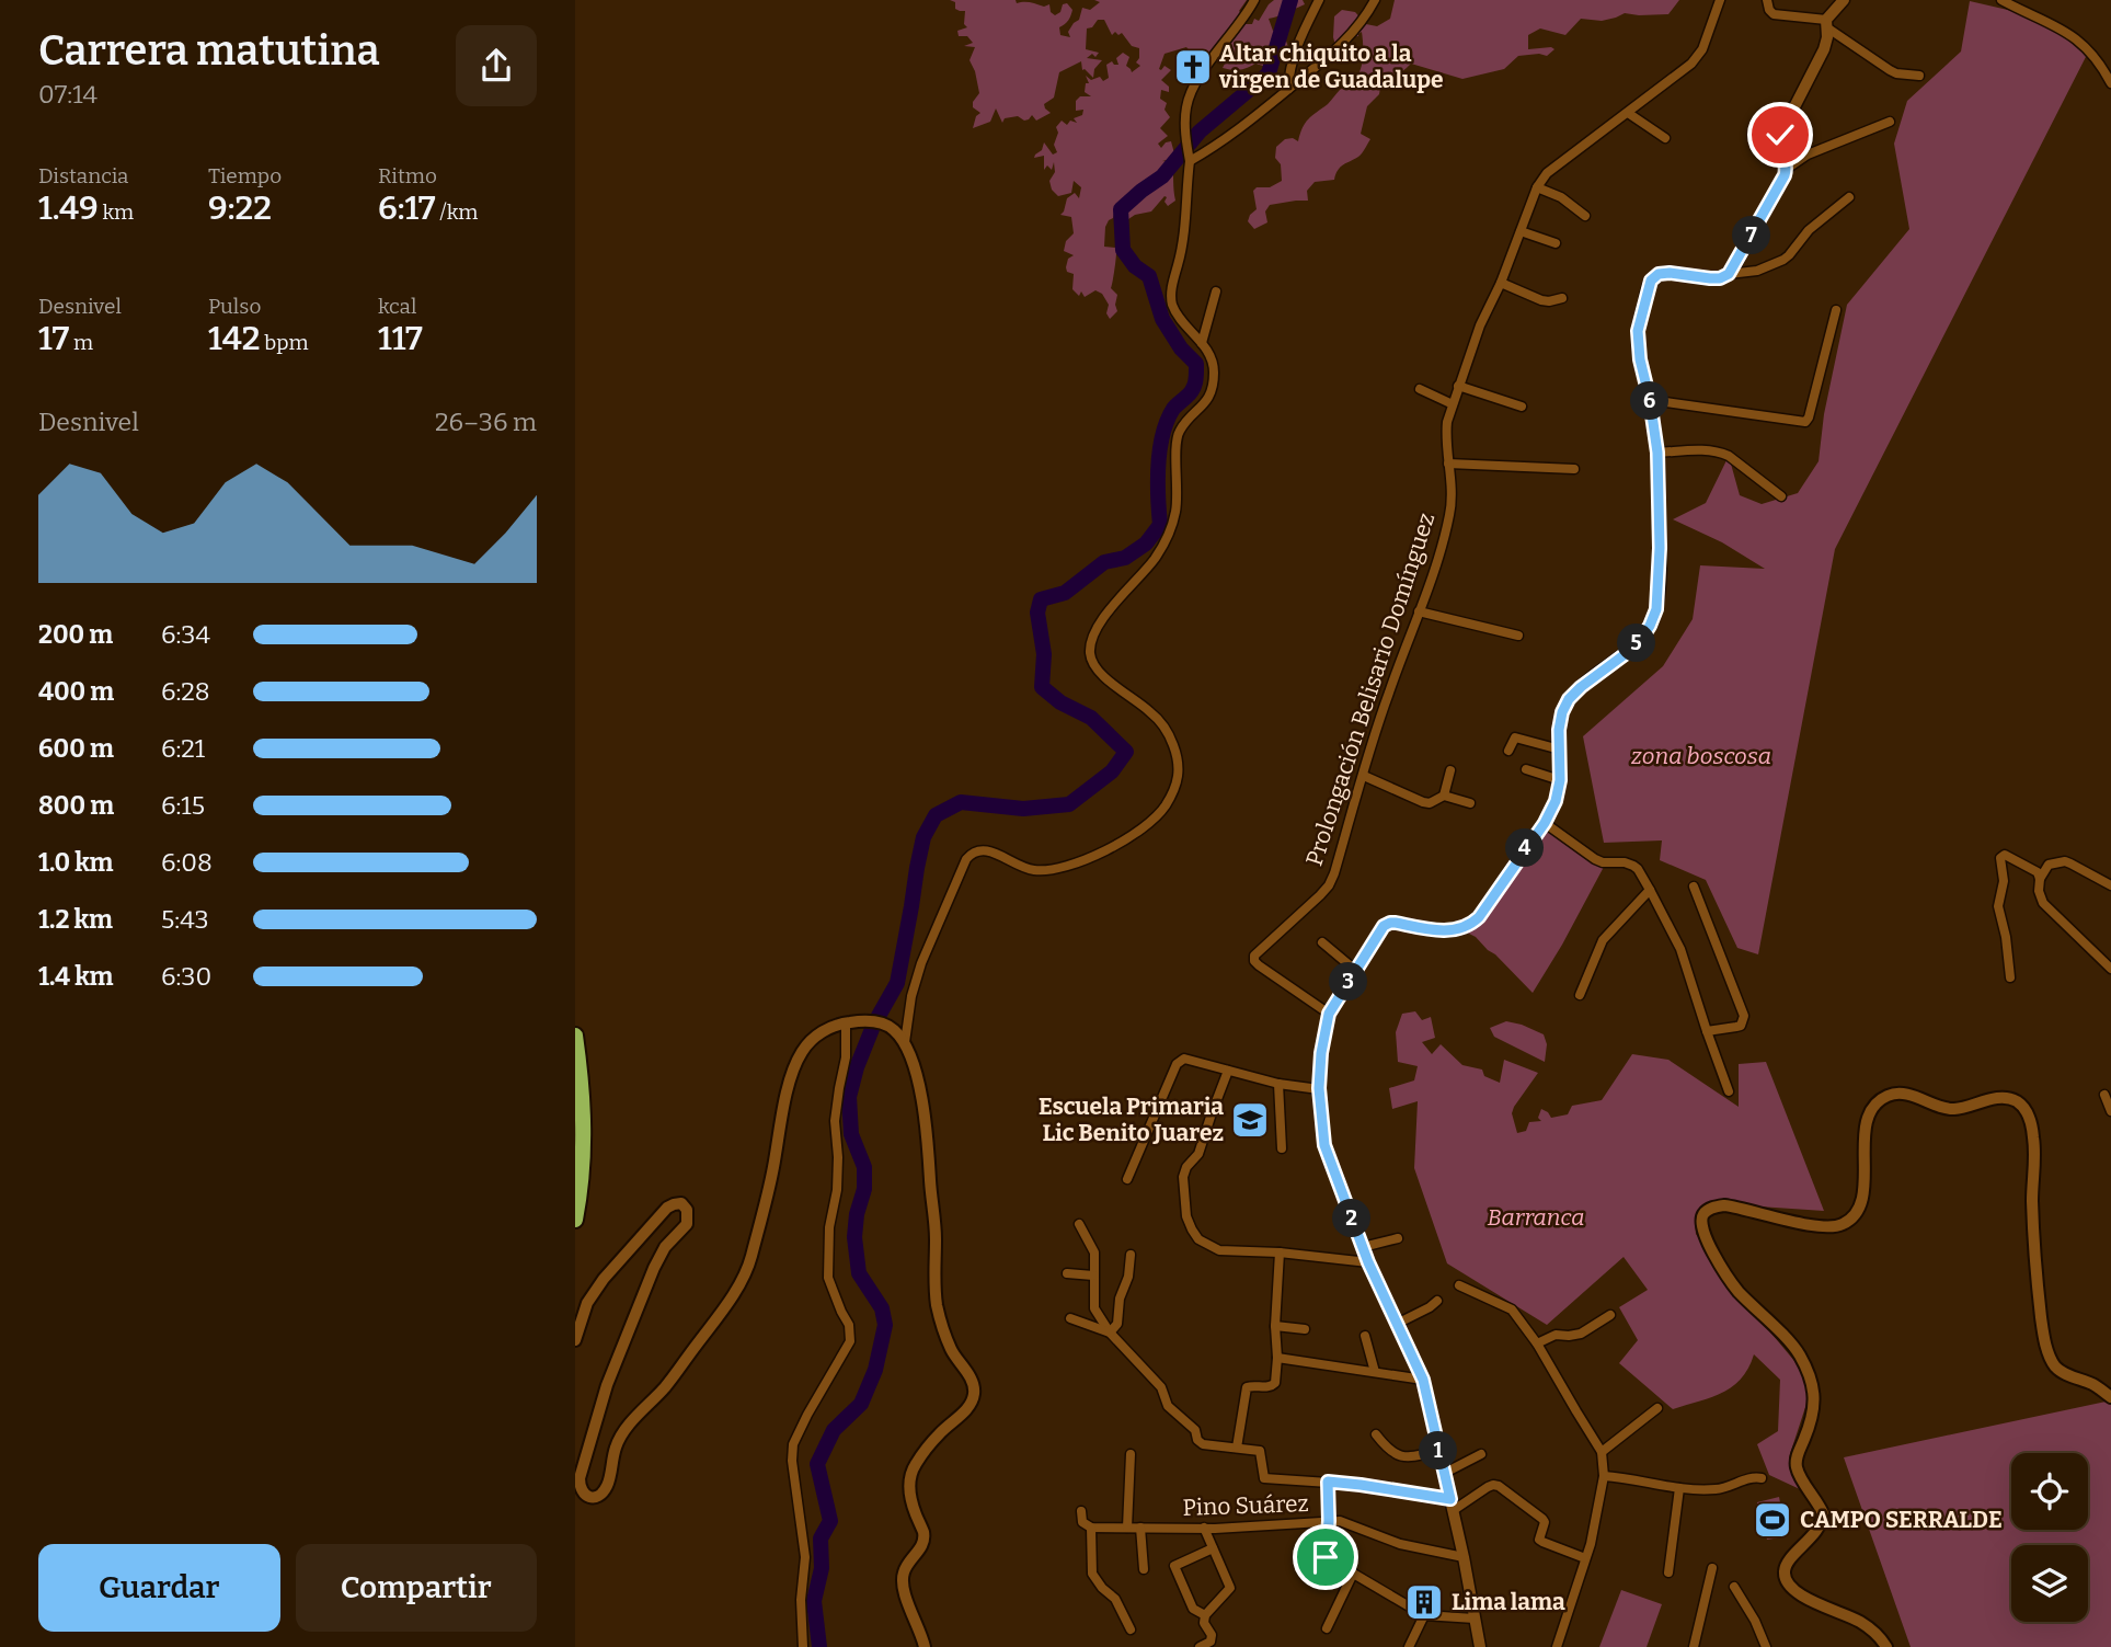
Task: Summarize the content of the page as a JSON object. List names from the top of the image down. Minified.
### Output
{"streets":{"street":["Prolongación Belisario Domínguez","Pino Suárez"]},"parks":["zona boscosa","Barranca"],"places":{"church":["Altar chiquito a la virgen de Guadalupe"],"school or university":["Escuela Primaria Lic Benito Juarez"],"sports":["CAMPO SERRALDE"],"building":["Lima lama"]},"page":{"heading":["Carrera matutina","07:14"],"stats":[["Distancia","1.49 km"],["Tiempo","9:22"],["Ritmo","6:17 /km"],["Desnivel","17 m"],["Pulso","142 bpm"],["kcal","117"]],"pins":["7","6","5","4","3","2","1"],"chart":["Desnivel","26–36 m"],"list":[{"name":"200 m","note":"6:34"},{"name":"400 m","note":"6:28"},{"name":"600 m","note":"6:21"},{"name":"800 m","note":"6:15"},{"name":"1.0 km","note":"6:08"},{"name":"1.2 km","note":"5:43"},{"name":"1.4 km","note":"6:30"}],"buttons":["Guardar","Compartir"]}}
